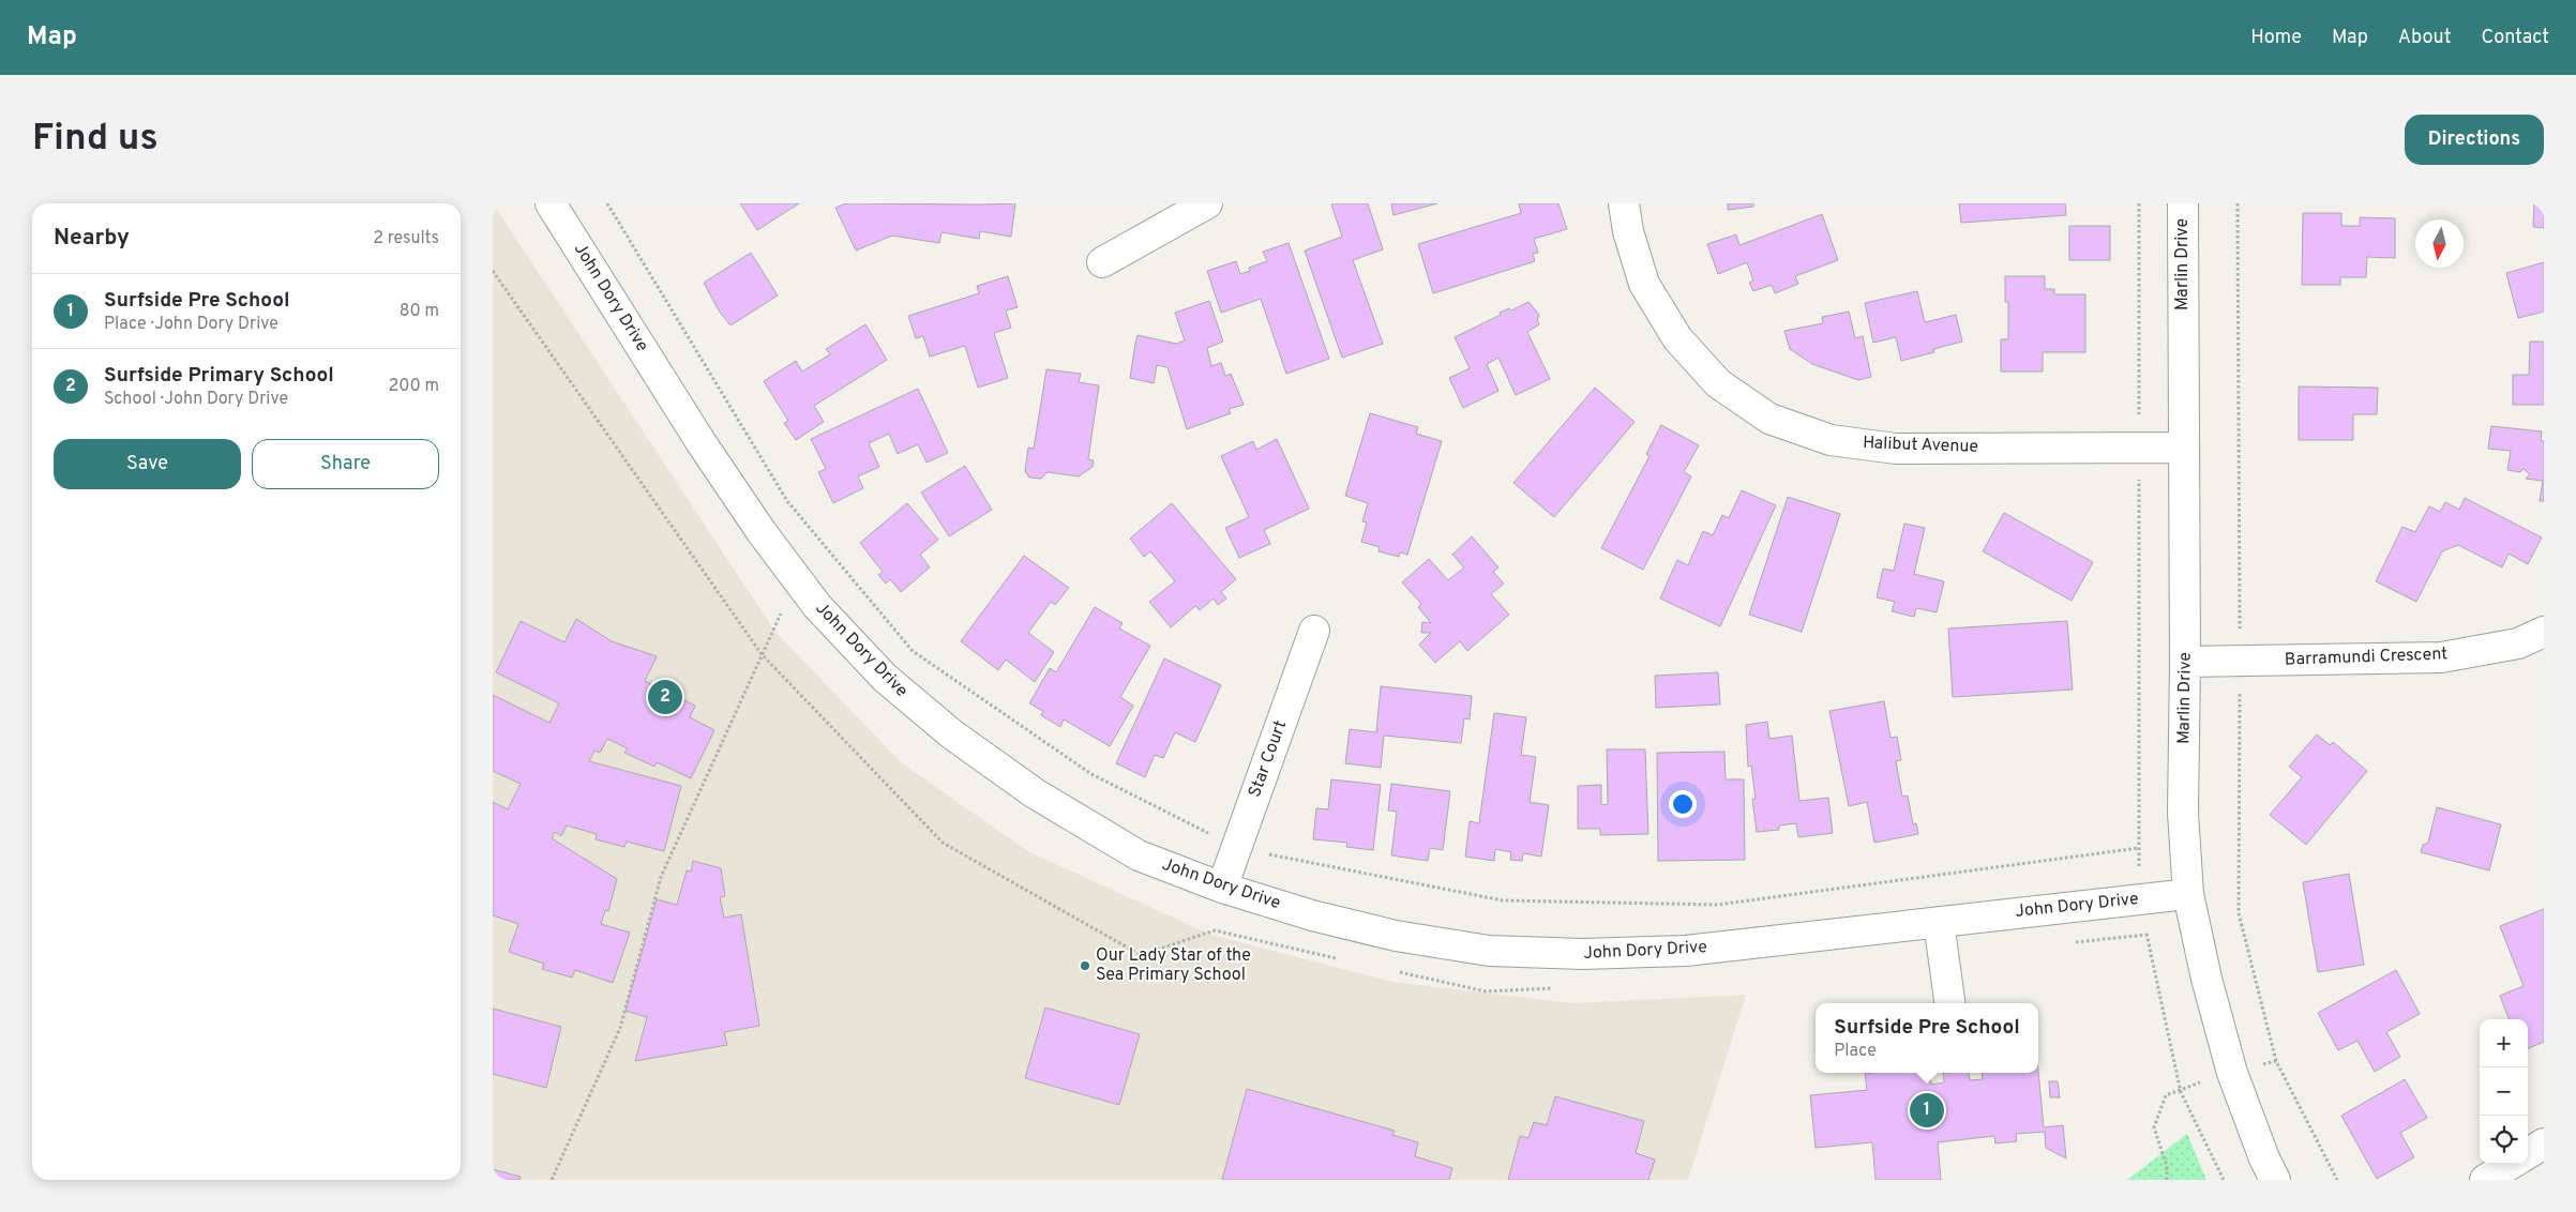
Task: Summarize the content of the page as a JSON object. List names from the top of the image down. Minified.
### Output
{"streets":{"street":["Marlin Drive","John Dory Drive","Halibut Avenue","Barramundi Crescent","Star Court"]},"crossings":[["Marlin Drive","John Dory Drive"],["Marlin Drive","Halibut Avenue"],["Marlin Drive","Barramundi Crescent"],["John Dory Drive","Star Court"]],"places":["Our Lady Star of the Sea Primary School"],"north":"bottom","page":{"header":"Map","nav":["Home","Map","About","Contact"],"buttons":["Directions",["Save","Share"]],"title":"Find us","heading":["Nearby","2 results"],"list":[{"mark":"1","name":"Surfside Pre School","note":"Place · John Dory Drive","value":"80 m"},{"mark":"2","name":"Surfside Primary School","note":"School · John Dory Drive","value":"200 m"}],"pins":["2","1"],"popup":["Surfside Pre School","Place"],"map_buttons":["+","−"]}}
